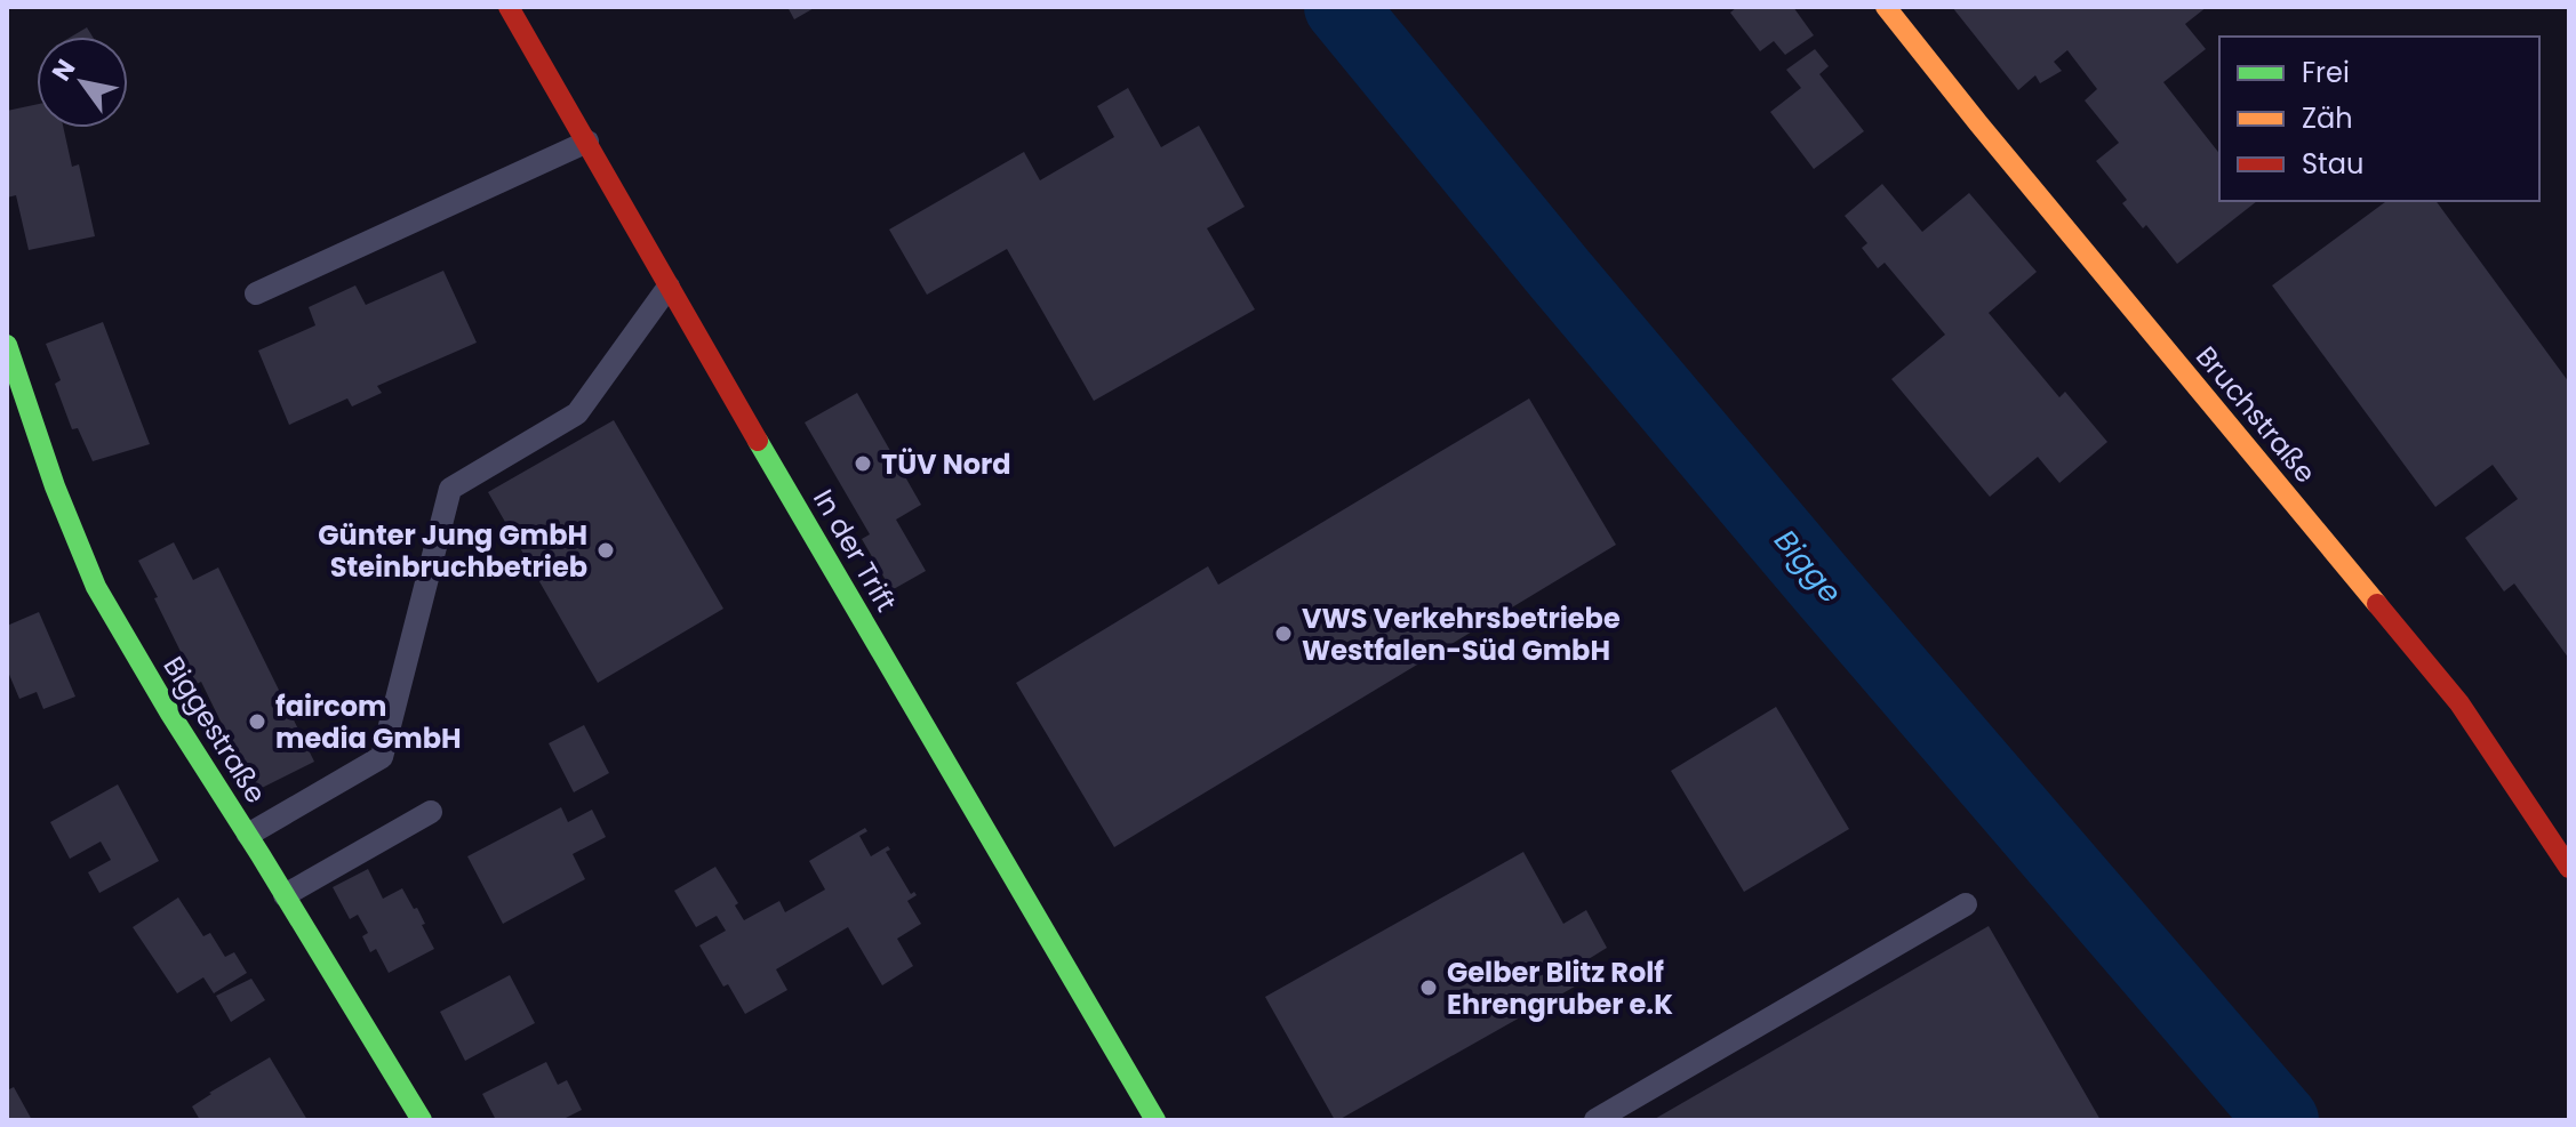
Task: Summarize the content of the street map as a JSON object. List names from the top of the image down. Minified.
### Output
{"streets":{"street":["Bruchstraße","In der Trift","Biggestraße"]},"water":["Bigge"],"places":["TÜV Nord","Günter Jung GmbH Steinbruchbetrieb","VWS Verkehrsbetriebe Westfalen-Süd GmbH","faircom media GmbH","Gelber Blitz Rolf Ehrengruber e.K"],"legend":["Frei","Zäh","Stau"],"north":"top left"}
